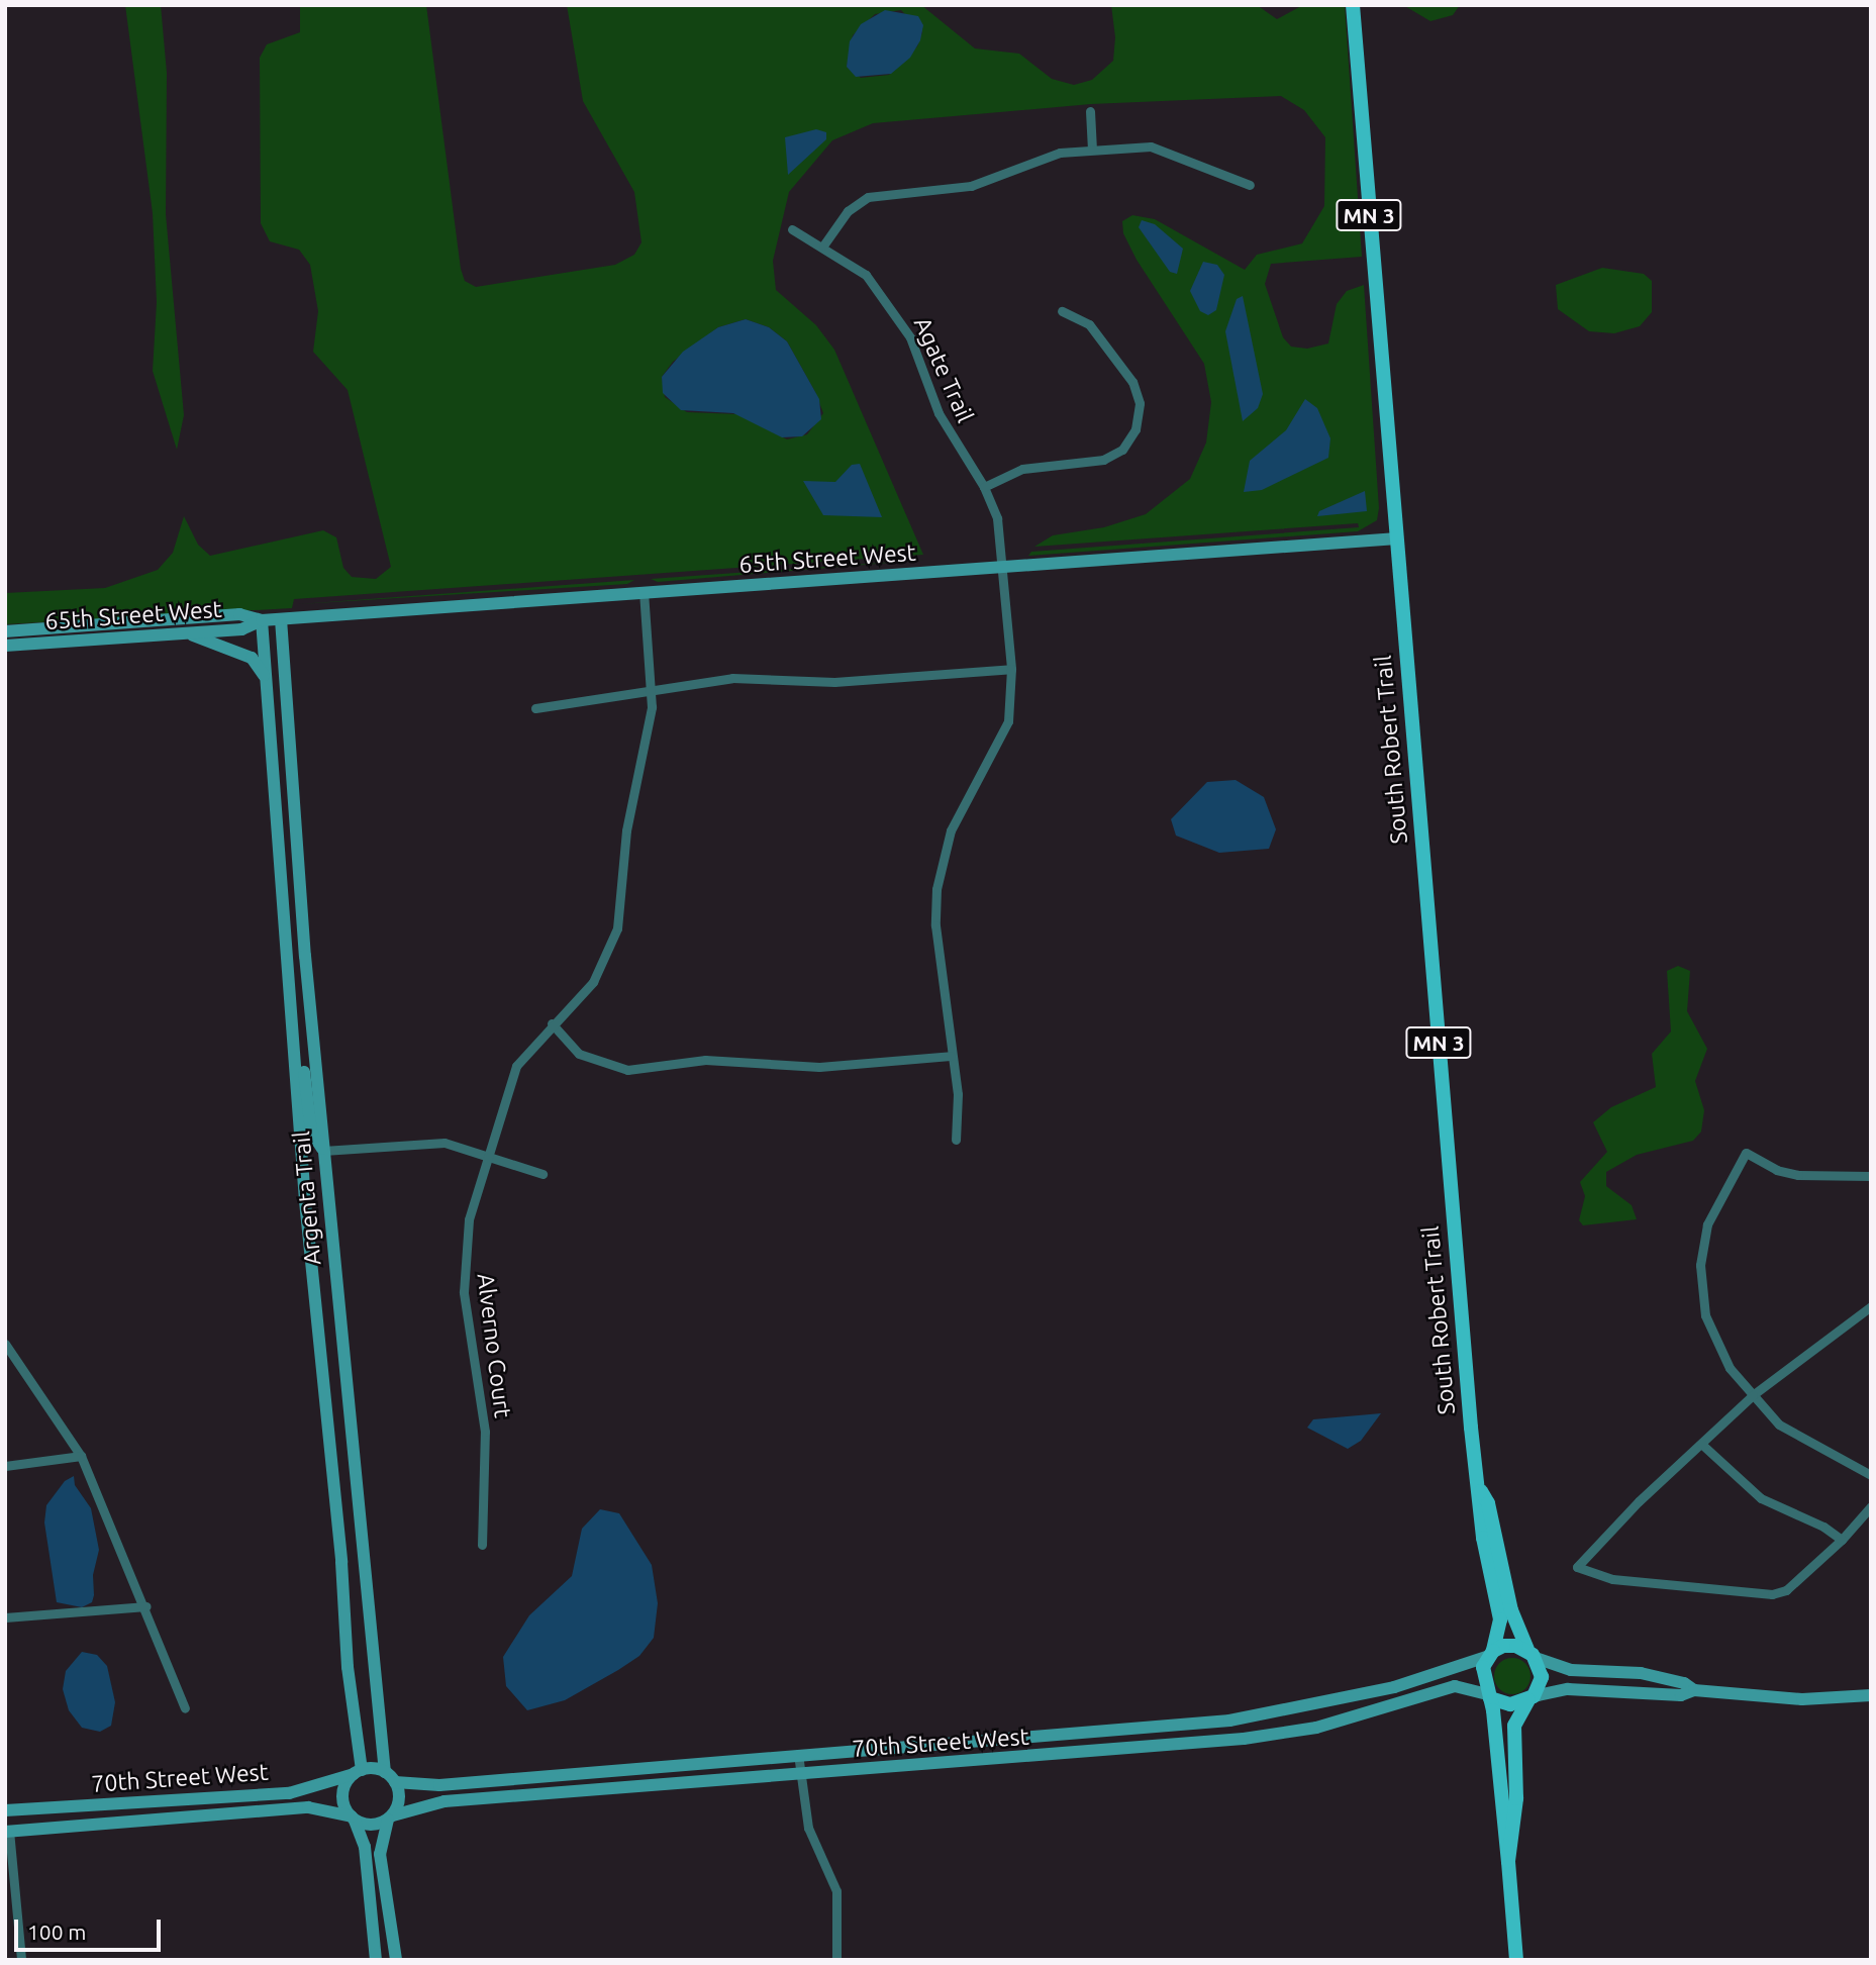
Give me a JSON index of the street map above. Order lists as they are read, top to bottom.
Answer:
{
  "streets": {
    "main road": ["MN 3", "South Robert Trail"],
    "street": [
      "Agate Trail",
      "65th Street West",
      "Argenta Trail",
      "Alverno Court",
      "70th Street West"
    ]
  },
  "crossings": [
    ["Agate Trail", "65th Street West"],
    ["65th Street West", "South Robert Trail"],
    ["65th Street West", "Argenta Trail"],
    ["65th Street West", "Alverno Court"],
    ["South Robert Trail", "70th Street West"],
    ["Argenta Trail", "70th Street West"]
  ],
  "scale_bar": "100 m"
}
